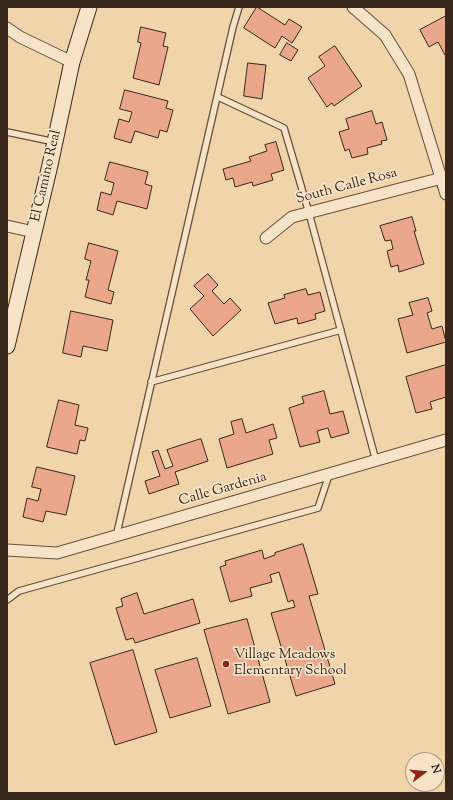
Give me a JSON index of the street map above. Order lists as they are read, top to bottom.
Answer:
{
  "streets": {
    "street": ["El Camino Real", "South Calle Rosa", "Calle Gardenia"]
  },
  "places": ["Village Meadows Elementary School"],
  "north": "right"
}
